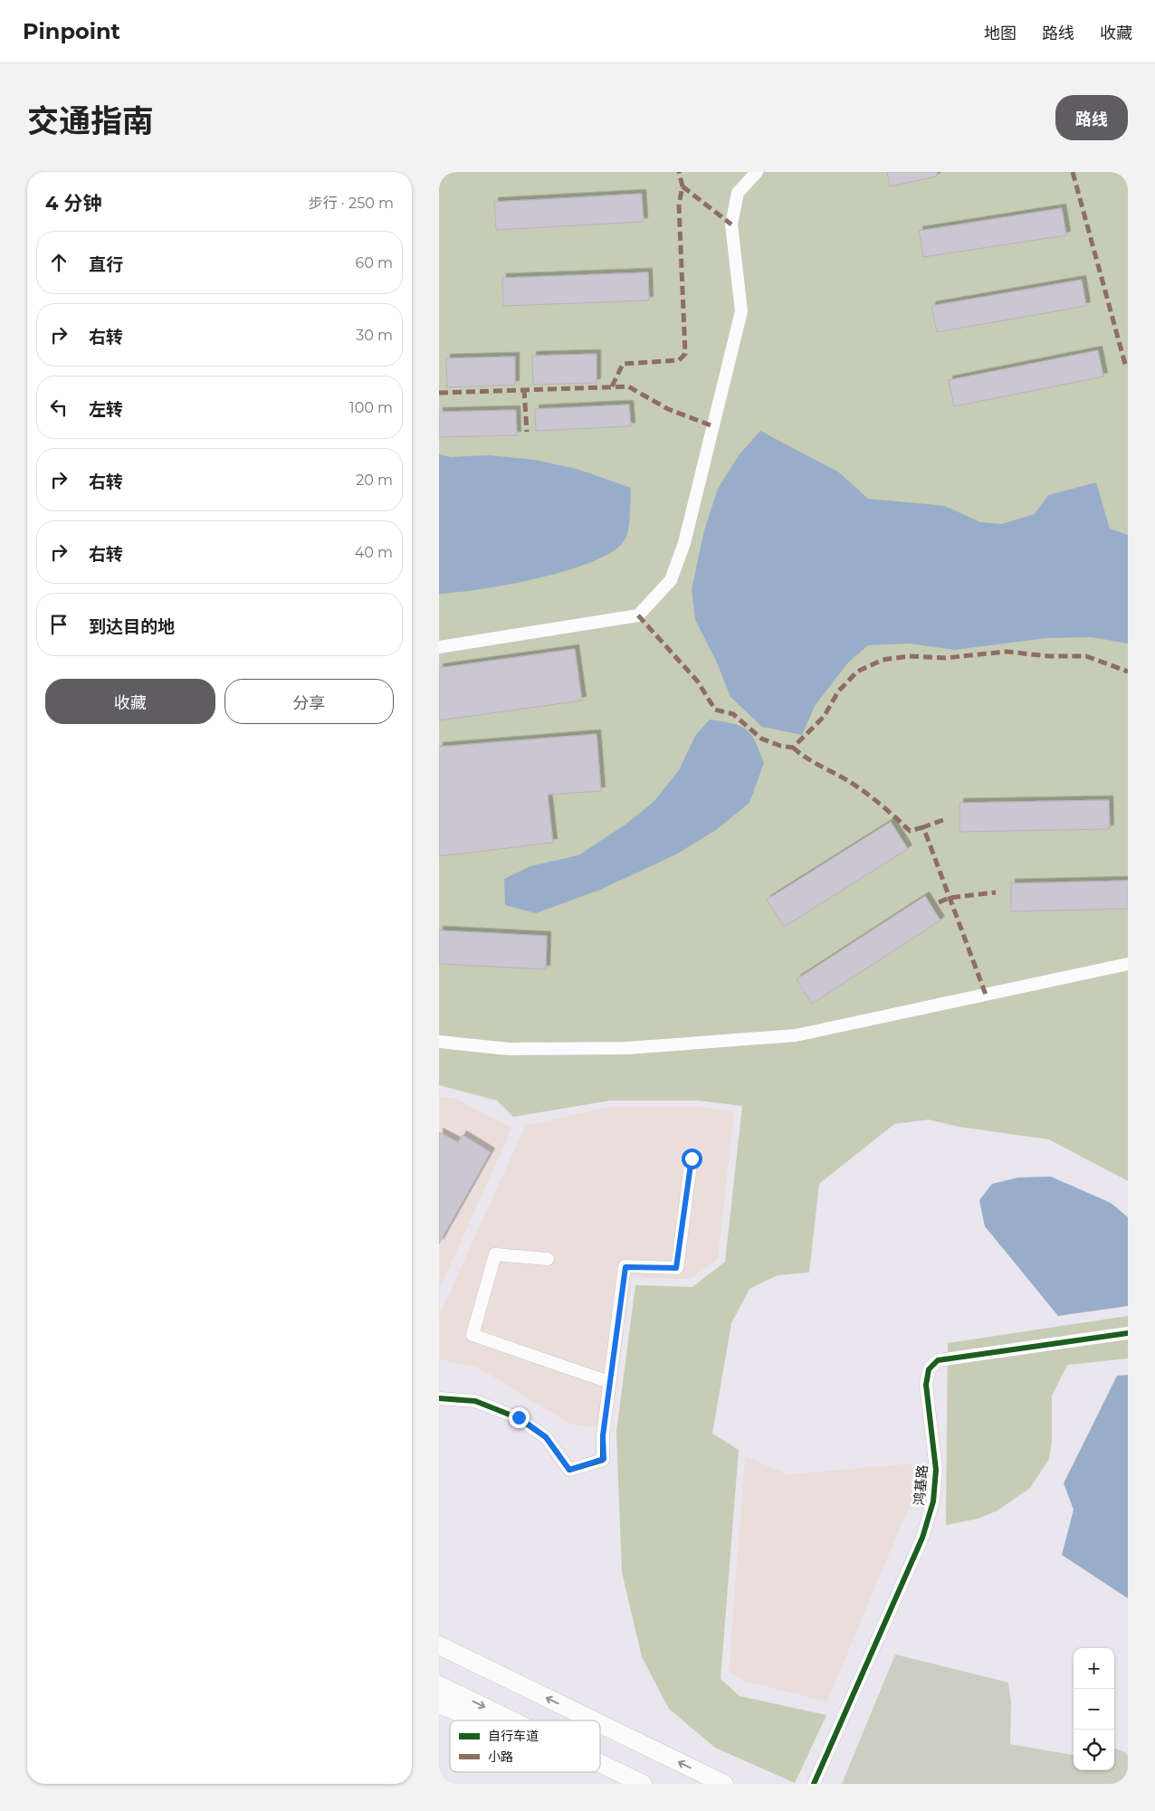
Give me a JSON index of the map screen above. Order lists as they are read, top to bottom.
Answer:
{
  "streets": {
    "street": ["鸿基路"]
  },
  "legend": ["自行车道", "小路"],
  "page": {
    "header": "Pinpoint",
    "nav": ["地图", "路线", "收藏"],
    "title": "交通指南",
    "buttons": [
      "路线",
      ["收藏", "分享"]
    ],
    "heading": ["4 分钟", "步行 · 250 m"],
    "list": [
      ["直行", "60 m"],
      ["右转", "30 m"],
      ["左转", "100 m"],
      ["右转", "20 m"],
      ["右转", "40 m"],
      "到达目的地"
    ],
    "map_buttons": ["+", "−"]
  }
}
